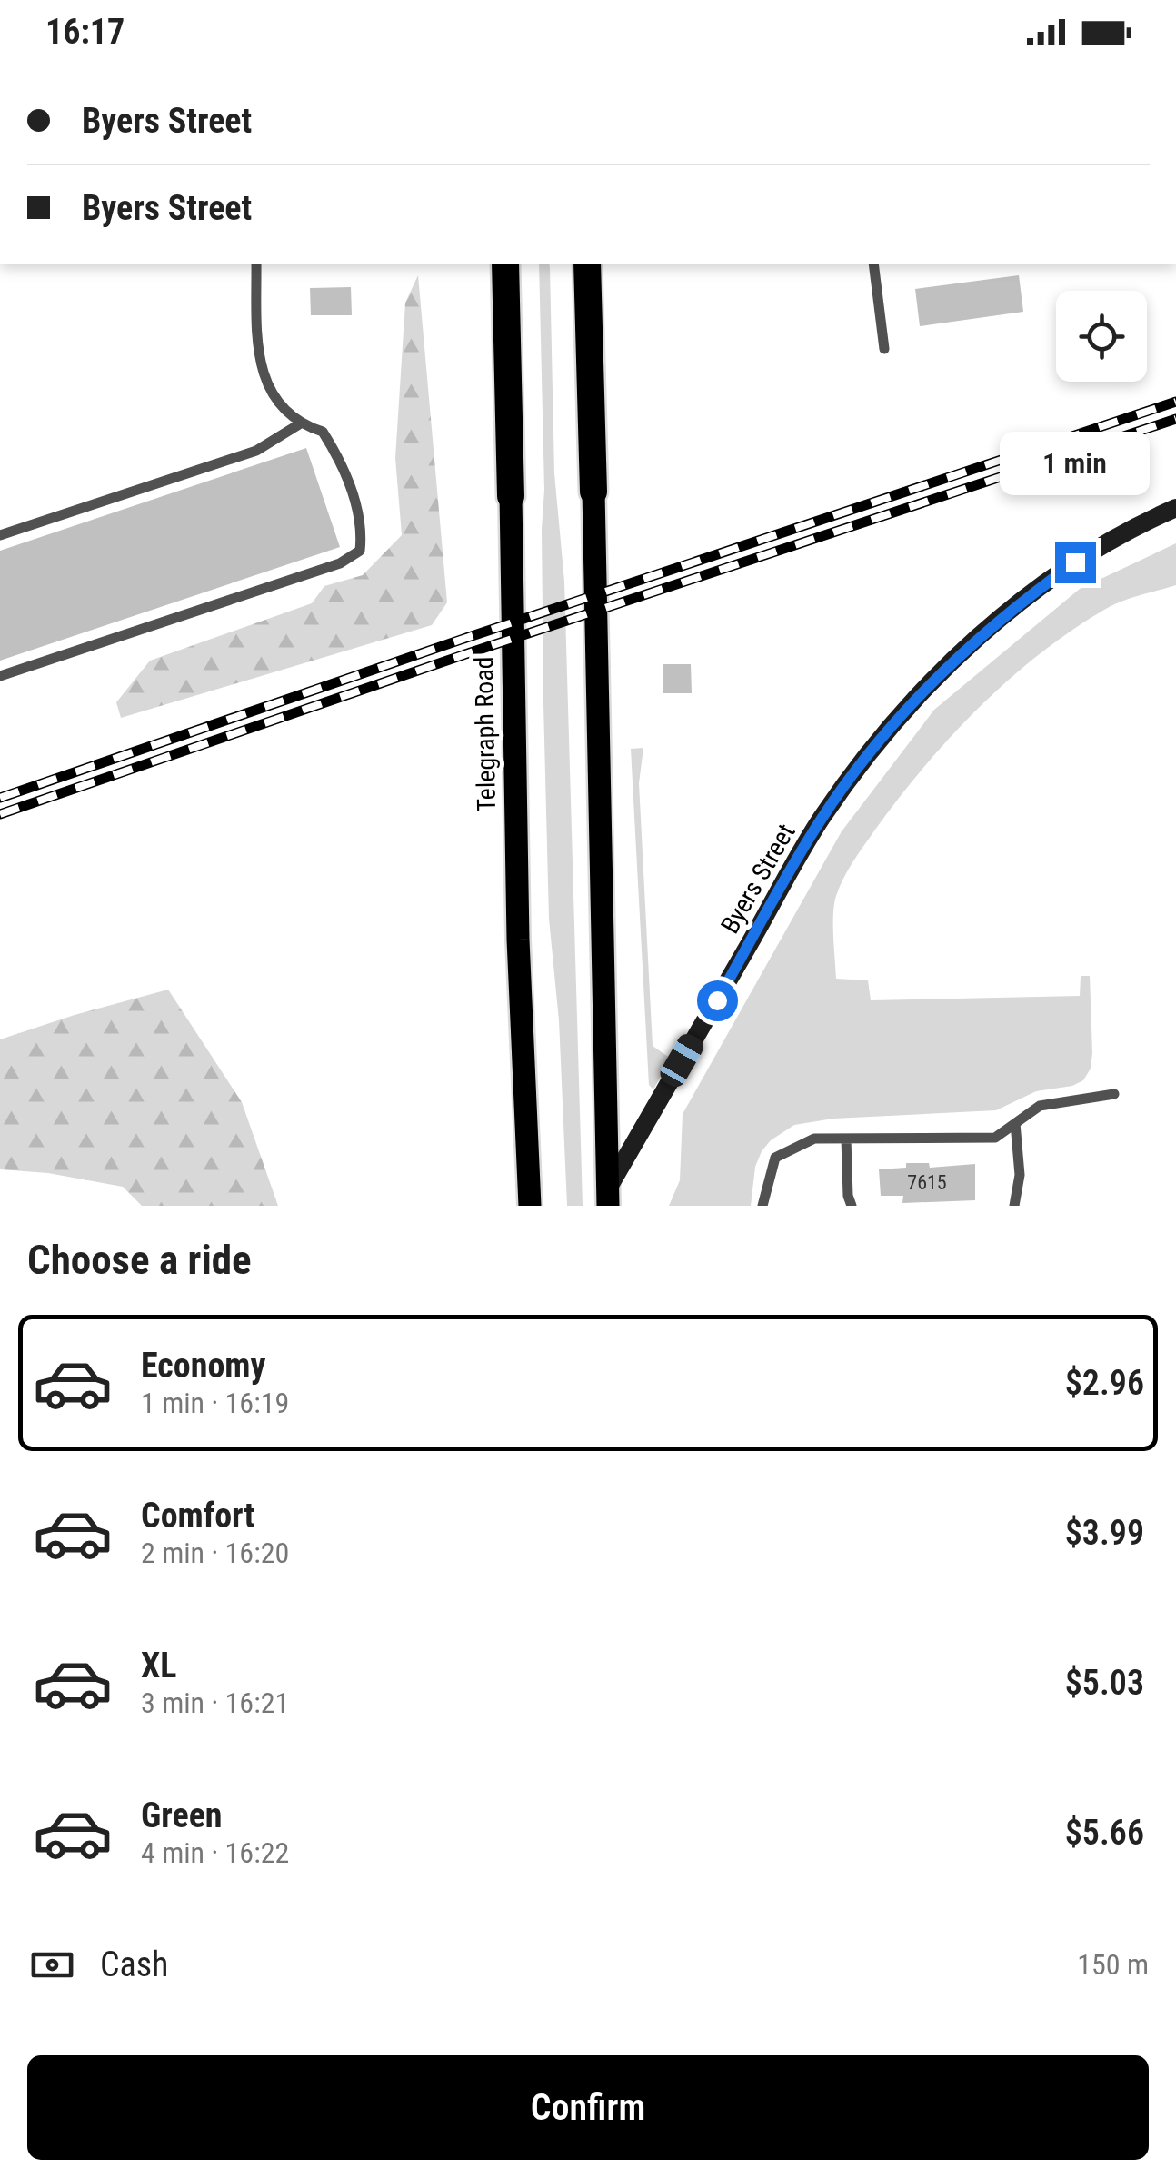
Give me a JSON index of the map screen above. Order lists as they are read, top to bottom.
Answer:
{
  "streets": {
    "highway": ["Telegraph Road"],
    "street": ["Byers Street"]
  },
  "house_numbers": ["7615"],
  "page": {
    "status": "16:17",
    "banner": ["Byers Street", "Byers Street"],
    "bubble": "1 min",
    "heading": "Choose a ride",
    "list": [
      {
        "name": "Economy",
        "note": "1 min · 16:19",
        "value": "$2.96"
      },
      {
        "name": "Comfort",
        "note": "2 min · 16:20",
        "value": "$3.99"
      },
      {
        "name": "XL",
        "note": "3 min · 16:21",
        "value": "$5.03"
      },
      {
        "name": "Green",
        "note": "4 min · 16:22",
        "value": "$5.66"
      }
    ],
    "pay": ["Cash", "150 m"],
    "buttons": "Confirm"
  }
}
